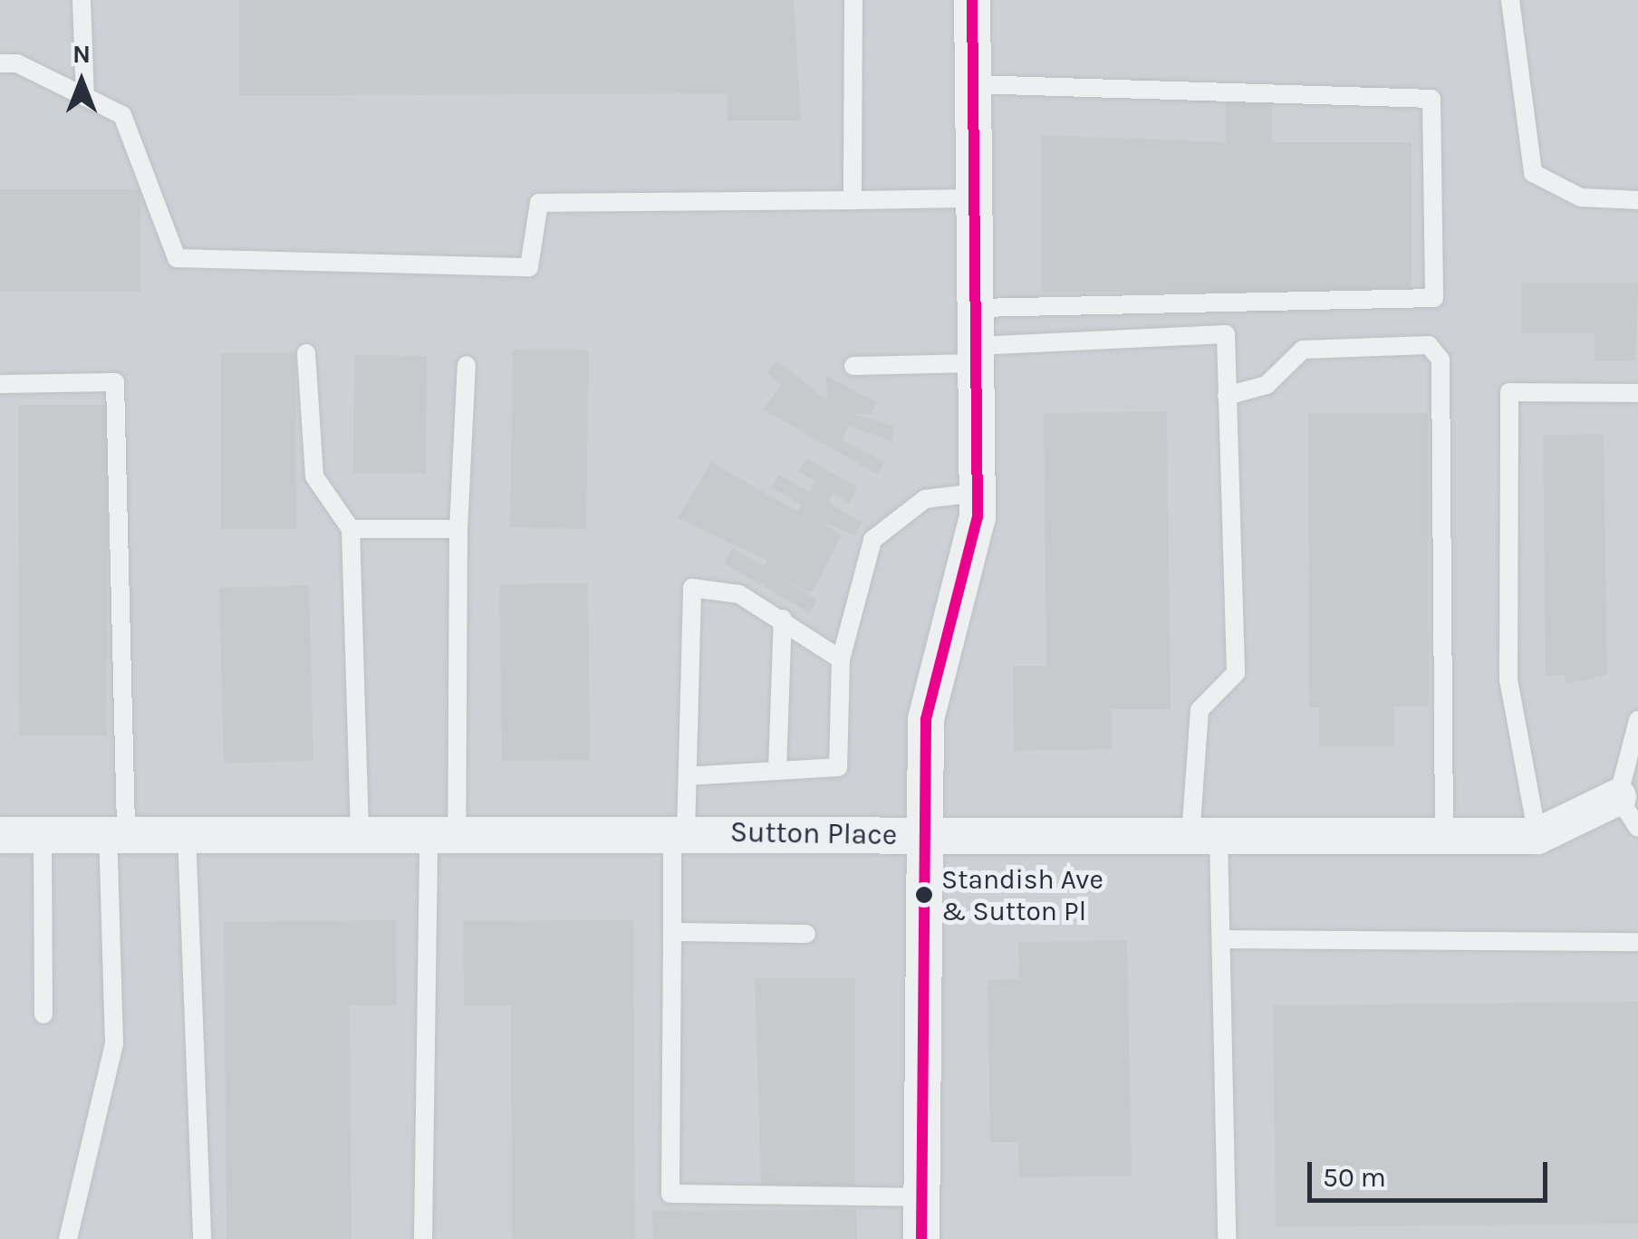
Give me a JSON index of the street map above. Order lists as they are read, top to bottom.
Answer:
{
  "streets": {
    "street": ["Sutton Place"]
  },
  "places": ["Standish Ave & Sutton Pl"],
  "scale_bar": "50 m",
  "north": "top"
}
